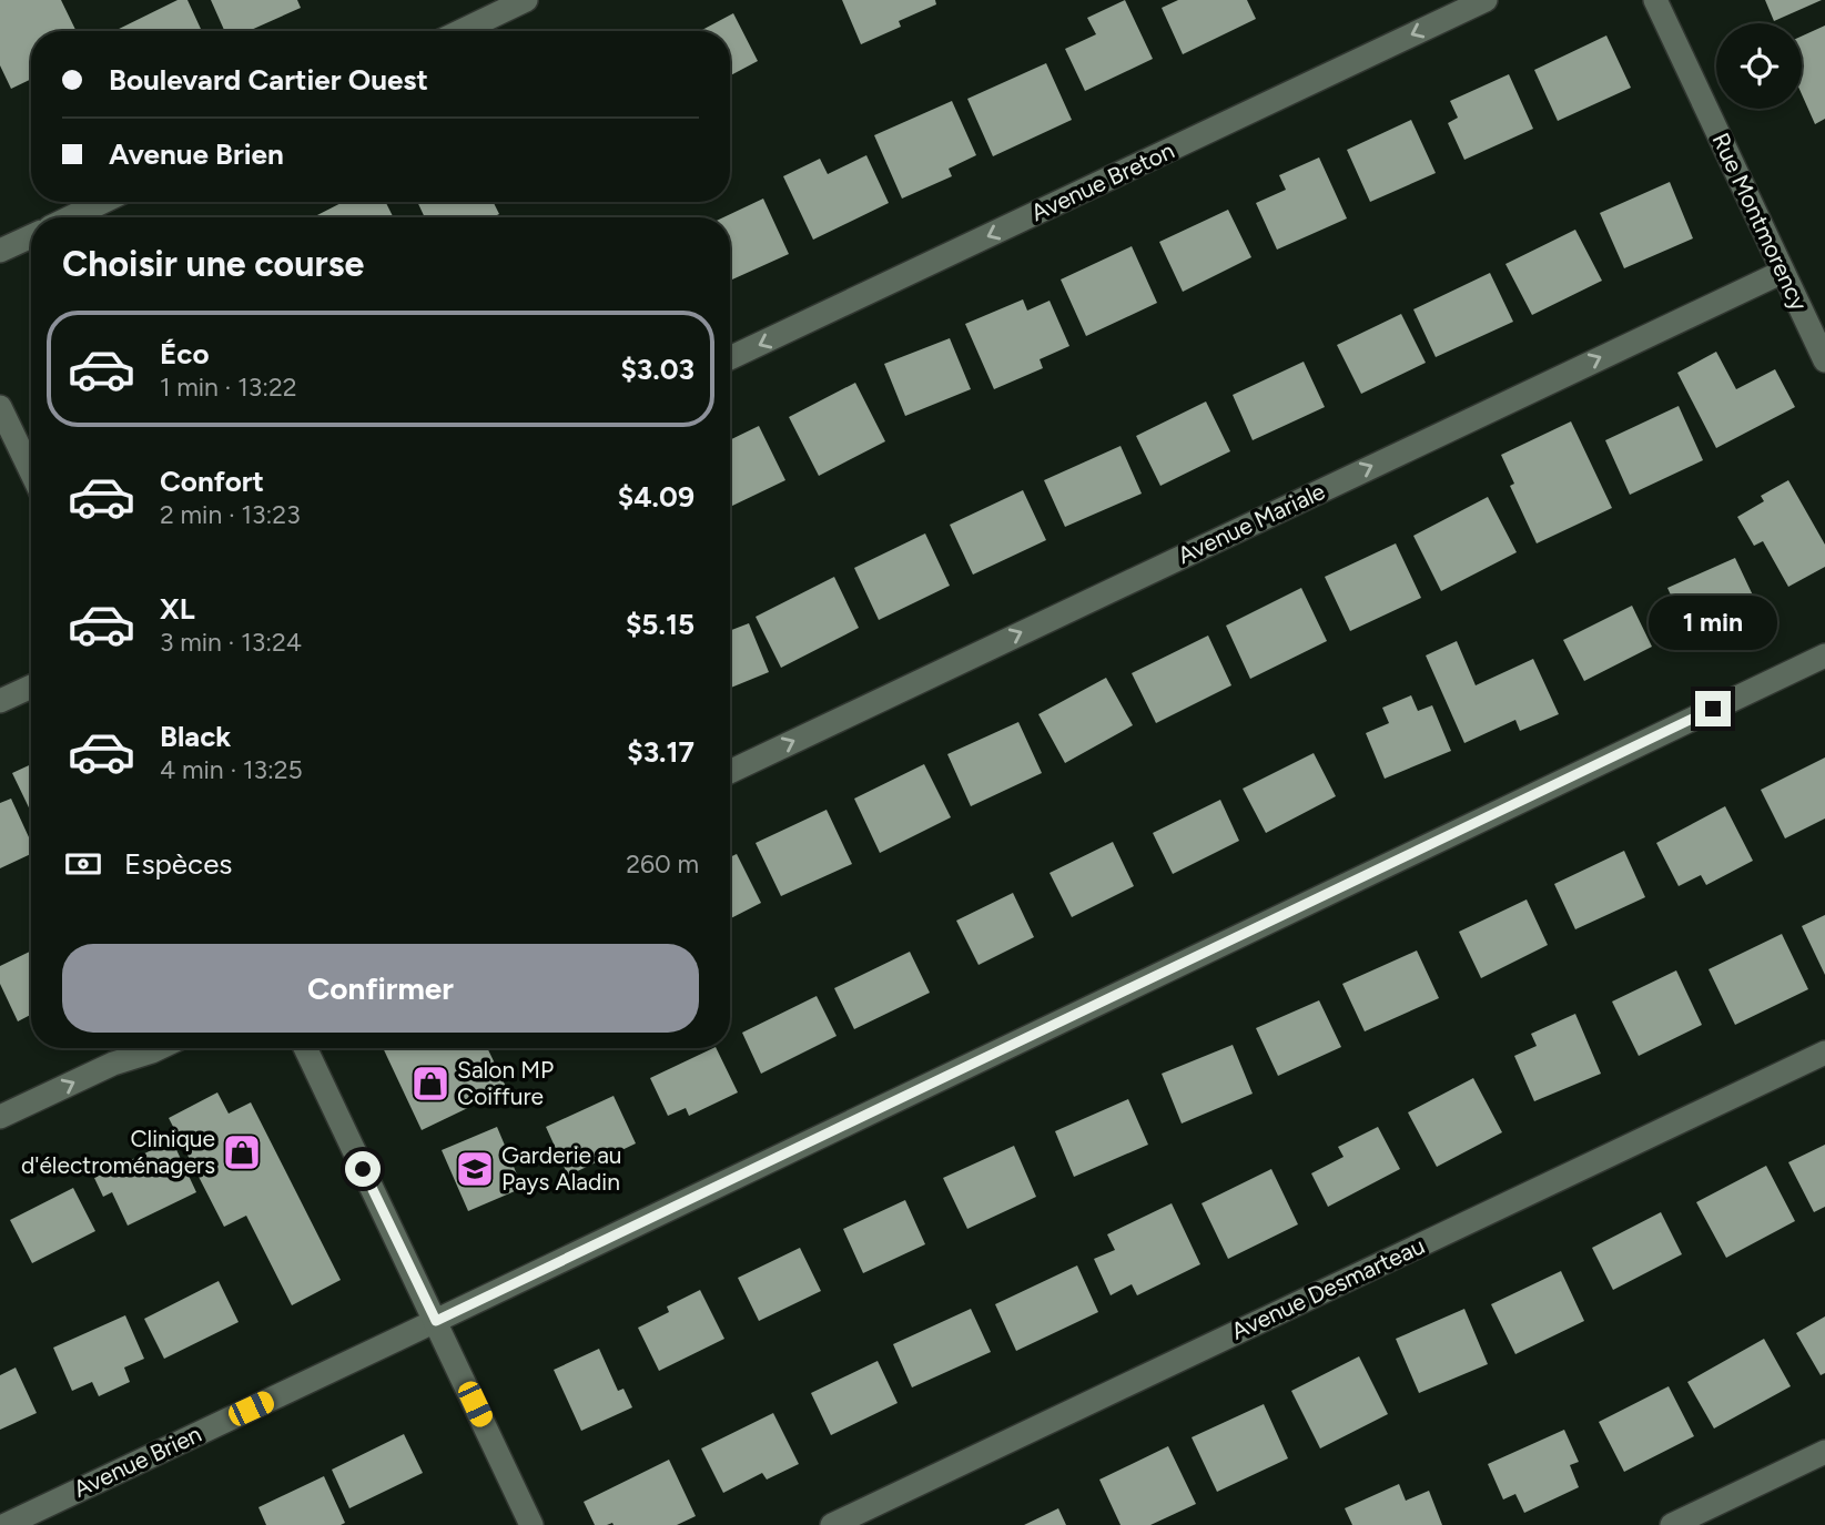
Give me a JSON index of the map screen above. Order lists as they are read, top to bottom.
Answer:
{
  "streets": {
    "street": [
      "Avenue Breton",
      "Rue Montmorency",
      "Avenue Mariale",
      "Avenue Desmarteau",
      "Avenue Brien"
    ]
  },
  "crossings": [
    ["Rue Montmorency", "Avenue Mariale"]
  ],
  "one_way": ["Avenue Breton", "Avenue Mariale"],
  "places": {
    "shop": ["Salon MP Coiffure", "Clinique d'électroménagers"],
    "school or university": ["Garderie au Pays Aladin"]
  },
  "page": {
    "banner": ["Boulevard Cartier Ouest", "Avenue Brien"],
    "heading": "Choisir une course",
    "list": [
      {
        "name": "Éco",
        "note": "1 min · 13:22",
        "value": "$3.03"
      },
      {
        "name": "Confort",
        "note": "2 min · 13:23",
        "value": "$4.09"
      },
      {
        "name": "XL",
        "note": "3 min · 13:24",
        "value": "$5.15"
      },
      {
        "name": "Black",
        "note": "4 min · 13:25",
        "value": "$3.17"
      }
    ],
    "bubble": "1 min",
    "pay": ["Espèces", "260 m"],
    "buttons": "Confirmer"
  }
}
